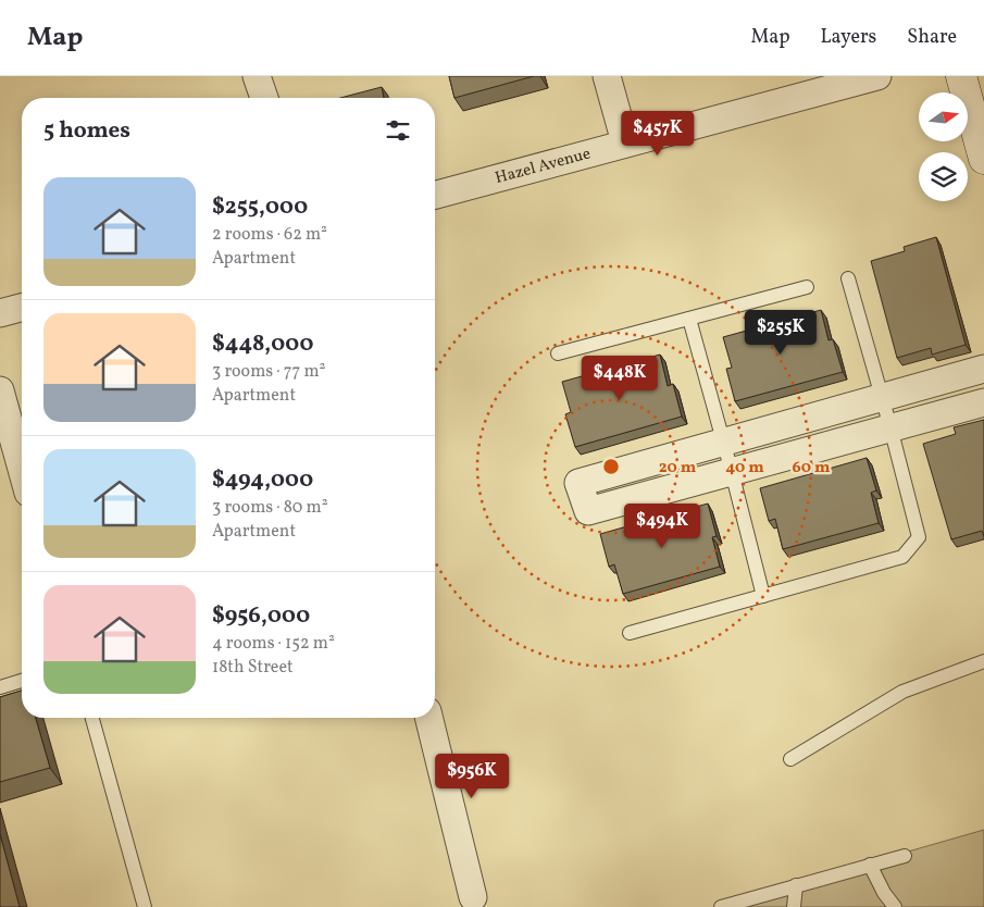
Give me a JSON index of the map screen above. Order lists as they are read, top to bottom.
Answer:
{
  "streets": {
    "street": ["Hazel Avenue"]
  },
  "north": "right",
  "page": {
    "header": "Map",
    "nav": ["Map", "Layers", "Share"],
    "heading": "5 homes",
    "price": [
      "$457K",
      "$255K",
      "$448K",
      "$494K",
      "$956K"
    ],
    "list": [
      {
        "name": "$255,000",
        "note": "2 rooms · 62 m² · Apartment"
      },
      {
        "name": "$448,000",
        "note": "3 rooms · 77 m² · Apartment"
      },
      {
        "name": "$494,000",
        "note": "3 rooms · 80 m² · Apartment"
      },
      {
        "name": "$956,000",
        "note": "4 rooms · 152 m² · 18th Street"
      }
    ]
  },
  "rings": ["20 m", "40 m", "60 m"]
}
